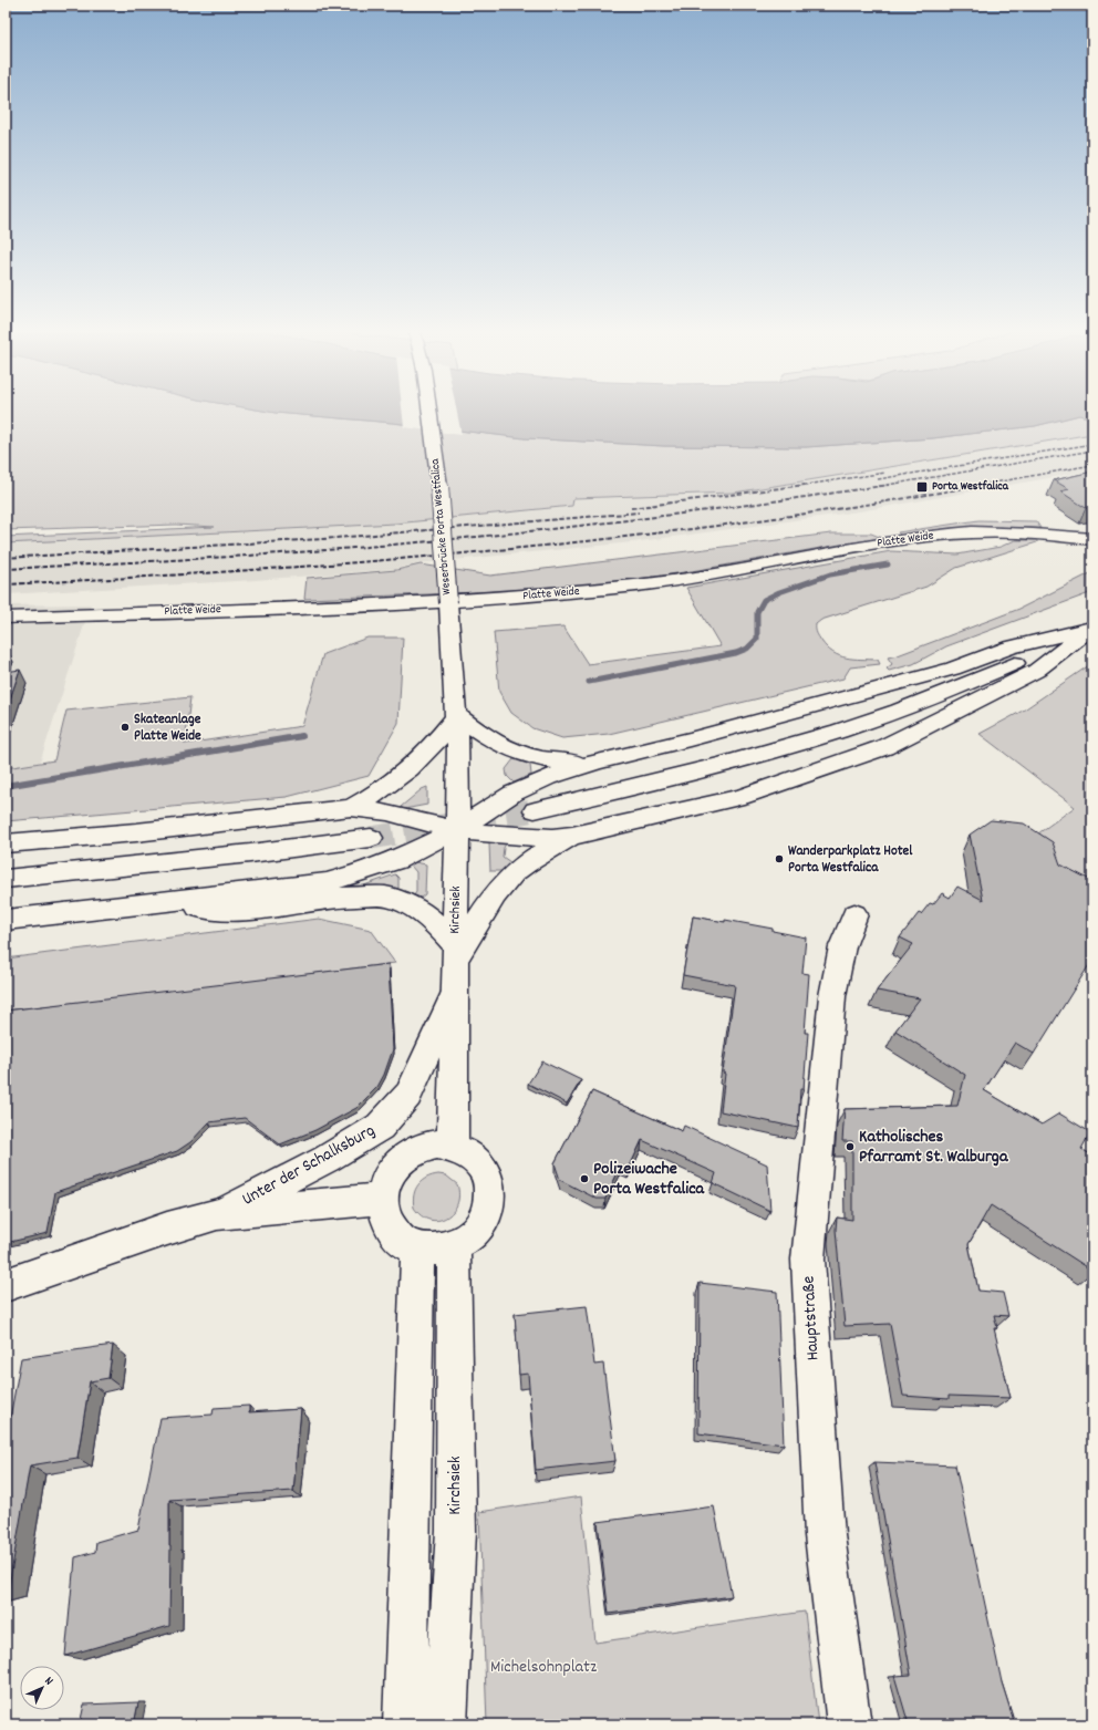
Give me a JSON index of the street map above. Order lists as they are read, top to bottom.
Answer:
{
  "streets": {
    "main road": [
      "Weserbrücke Porta Westfalica",
      "Platte Weide",
      "Kirchsiek",
      "Unter der Schalksburg",
      "Hauptstraße"
    ]
  },
  "crossings": [
    ["Weserbrücke Porta Westfalica", "Kirchsiek"],
    ["Kirchsiek", "Unter der Schalksburg"]
  ],
  "parks": ["Michelsohnplatz"],
  "places": {
    "transit": ["Porta Westfalica"],
    "other": [
      "Skateanlage Platte Weide",
      "Wanderparkplatz Hotel Porta Westfalica",
      "Katholisches Pfarramt St. Walburga",
      "Polizeiwache Porta Westfalica"
    ]
  },
  "north": "top right"
}
